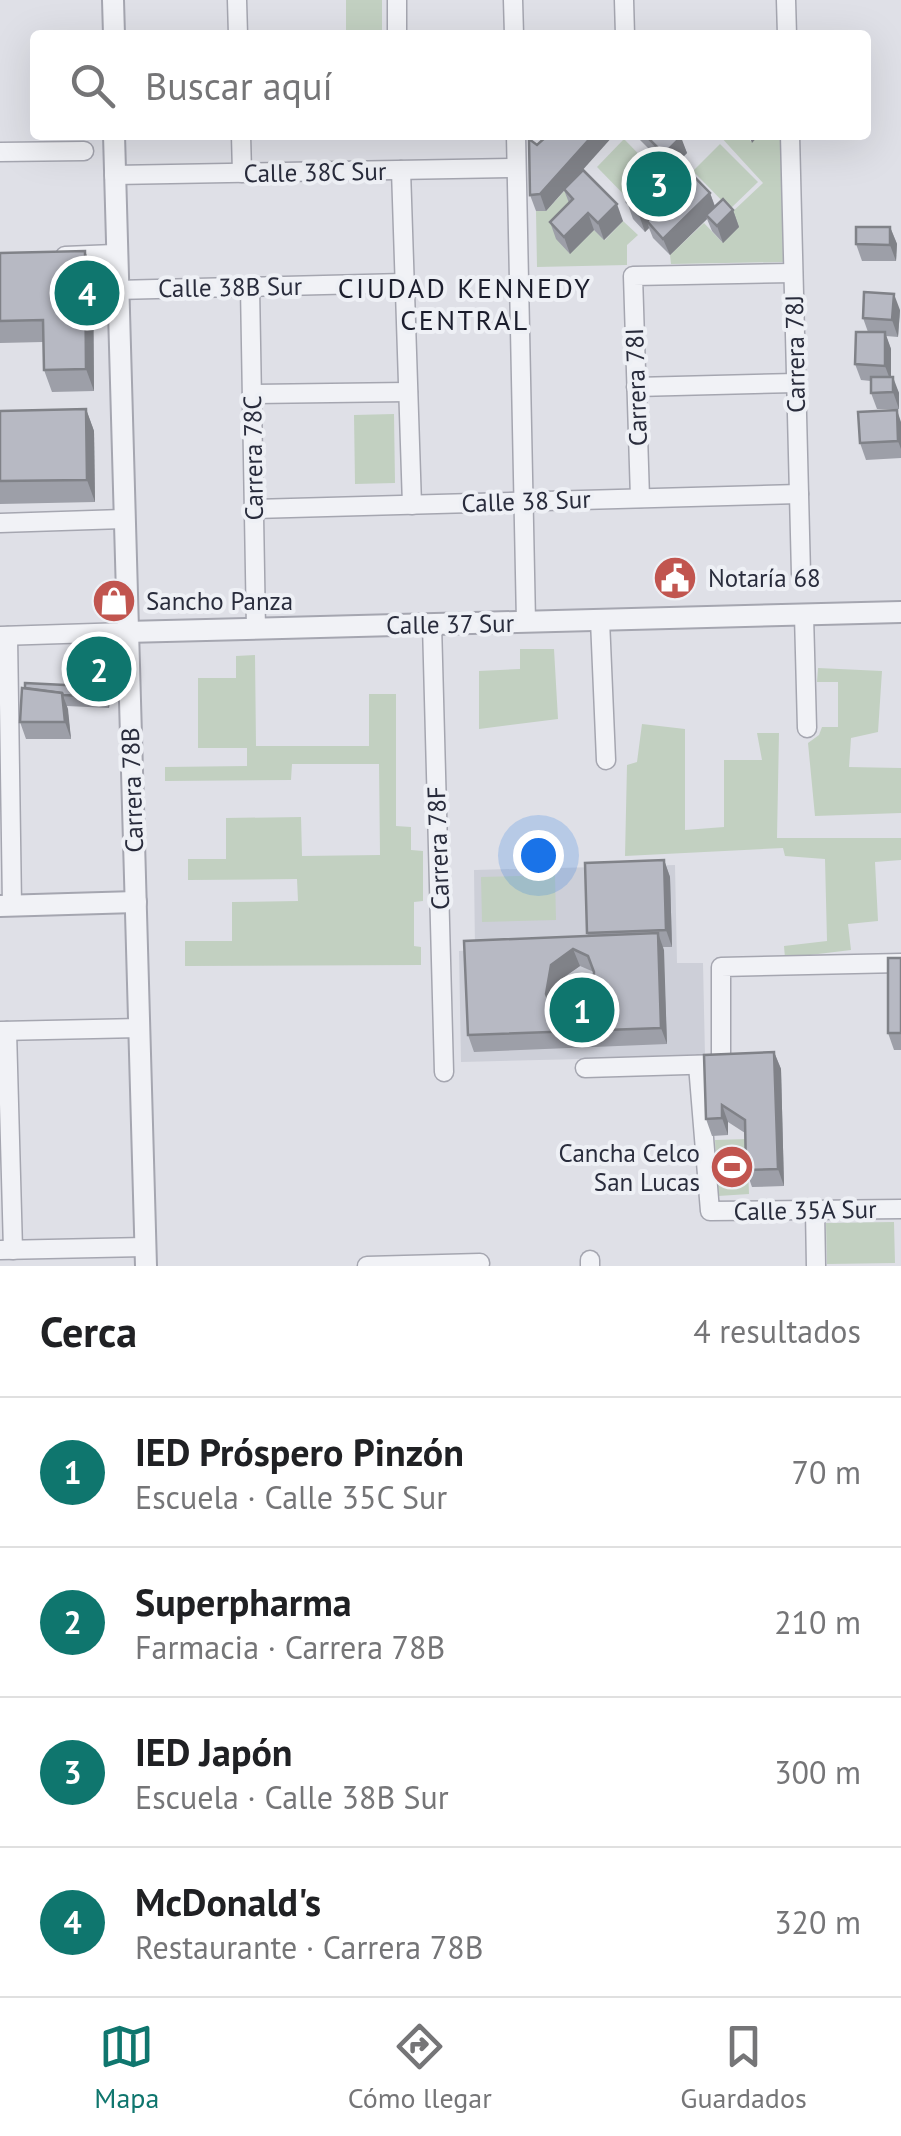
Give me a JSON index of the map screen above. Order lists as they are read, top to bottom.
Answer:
{
  "streets": {
    "street": [
      "Calle 38C Sur",
      "Calle 38B Sur",
      "Carrera 78J",
      "Carrera 78I",
      "Carrera 78C",
      "Calle 38 Sur",
      "Calle 37 Sur",
      "Carrera 78B",
      "Carrera 78F",
      "Calle 35A Sur"
    ]
  },
  "crossings": [
    ["Calle 38C Sur", "Carrera 78B"],
    ["Calle 38B Sur", "Carrera 78C"],
    ["Calle 38B Sur", "Carrera 78B"],
    ["Carrera 78J", "Carrera 78I"],
    ["Carrera 78J", "Calle 38 Sur"],
    ["Carrera 78I", "Calle 38 Sur"],
    ["Carrera 78C", "Calle 38 Sur"],
    ["Carrera 78C", "Calle 37 Sur"],
    ["Calle 37 Sur", "Carrera 78B"],
    ["Calle 37 Sur", "Carrera 78F"]
  ],
  "districts": ["CIUDAD KENNEDY CENTRAL"],
  "places": {
    "public building": ["Notaría 68"],
    "shop": ["Sancho Panza"],
    "sports": ["Cancha Celco San Lucas"]
  },
  "page": {
    "search": "Buscar aquí",
    "pins": [
      "3",
      "4",
      "2",
      "1"
    ],
    "heading": ["Cerca", "4 resultados"],
    "list": [
      {
        "mark": "1",
        "name": "IED Próspero Pinzón",
        "note": "Escuela · Calle 35C Sur",
        "value": "70 m"
      },
      {
        "mark": "2",
        "name": "Superpharma",
        "note": "Farmacia · Carrera 78B",
        "value": "210 m"
      },
      {
        "mark": "3",
        "name": "IED Japón",
        "note": "Escuela · Calle 38B Sur",
        "value": "300 m"
      },
      {
        "mark": "4",
        "name": "McDonald's",
        "note": "Restaurante · Carrera 78B",
        "value": "320 m"
      }
    ],
    "nav": ["Mapa", "Cómo llegar", "Guardados"]
  }
}
